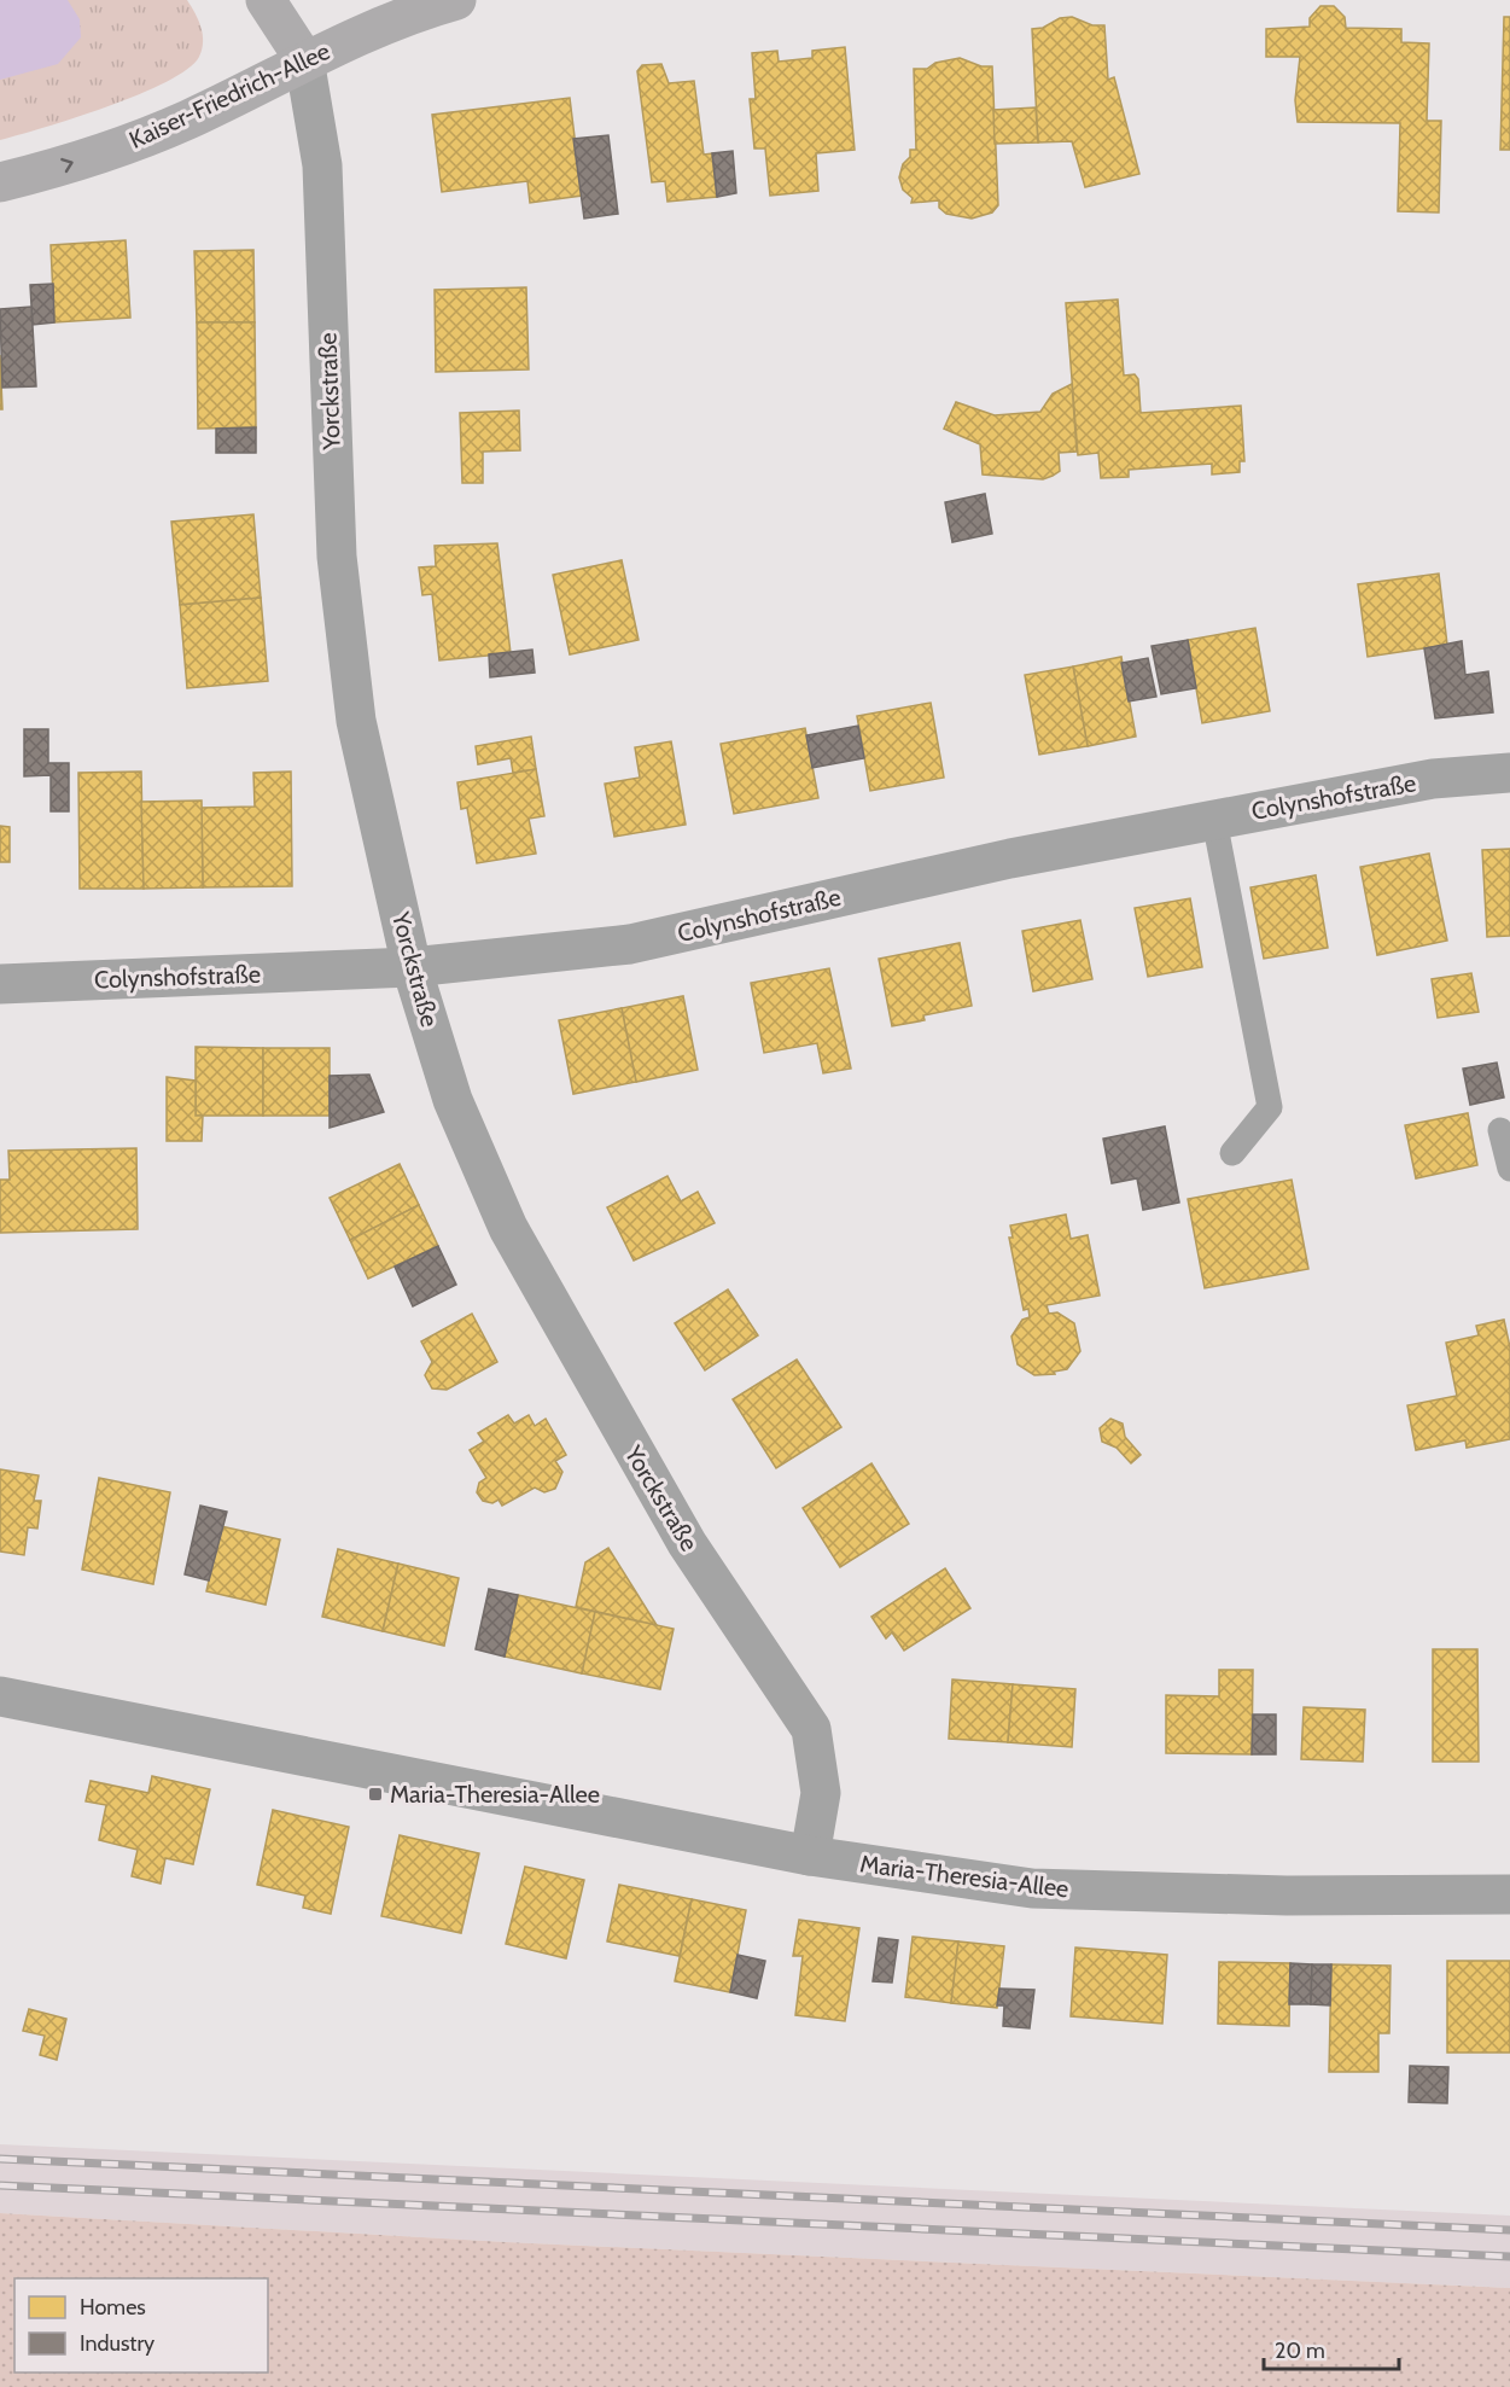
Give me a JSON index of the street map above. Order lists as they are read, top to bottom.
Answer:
{
  "streets": {
    "street": [
      "Kaiser-Friedrich-Allee",
      "Yorckstraße",
      "Colynshofstraße",
      "Maria-Theresia-Allee"
    ]
  },
  "crossings": [
    ["Kaiser-Friedrich-Allee", "Yorckstraße"],
    ["Yorckstraße", "Colynshofstraße"],
    ["Yorckstraße", "Maria-Theresia-Allee"]
  ],
  "one_way": ["Kaiser-Friedrich-Allee"],
  "places": {
    "transit": ["Maria-Theresia-Allee"]
  },
  "legend": ["Homes", "Industry"],
  "scale_bar": "20 m"
}
